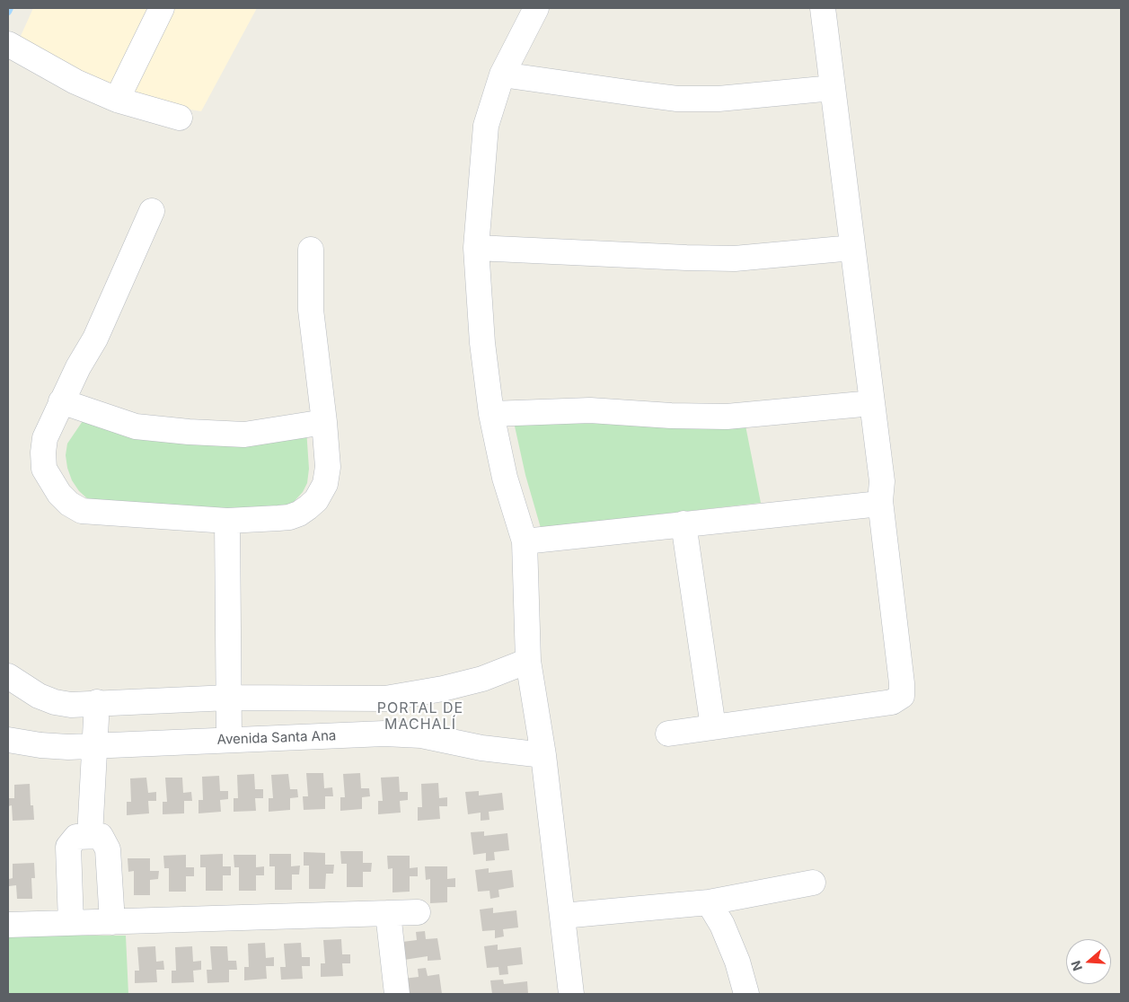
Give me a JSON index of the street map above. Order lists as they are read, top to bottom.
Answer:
{
  "streets": {
    "street": ["Avenida Santa Ana"]
  },
  "districts": ["PORTAL DE MACHALÍ"],
  "north": "left"
}
